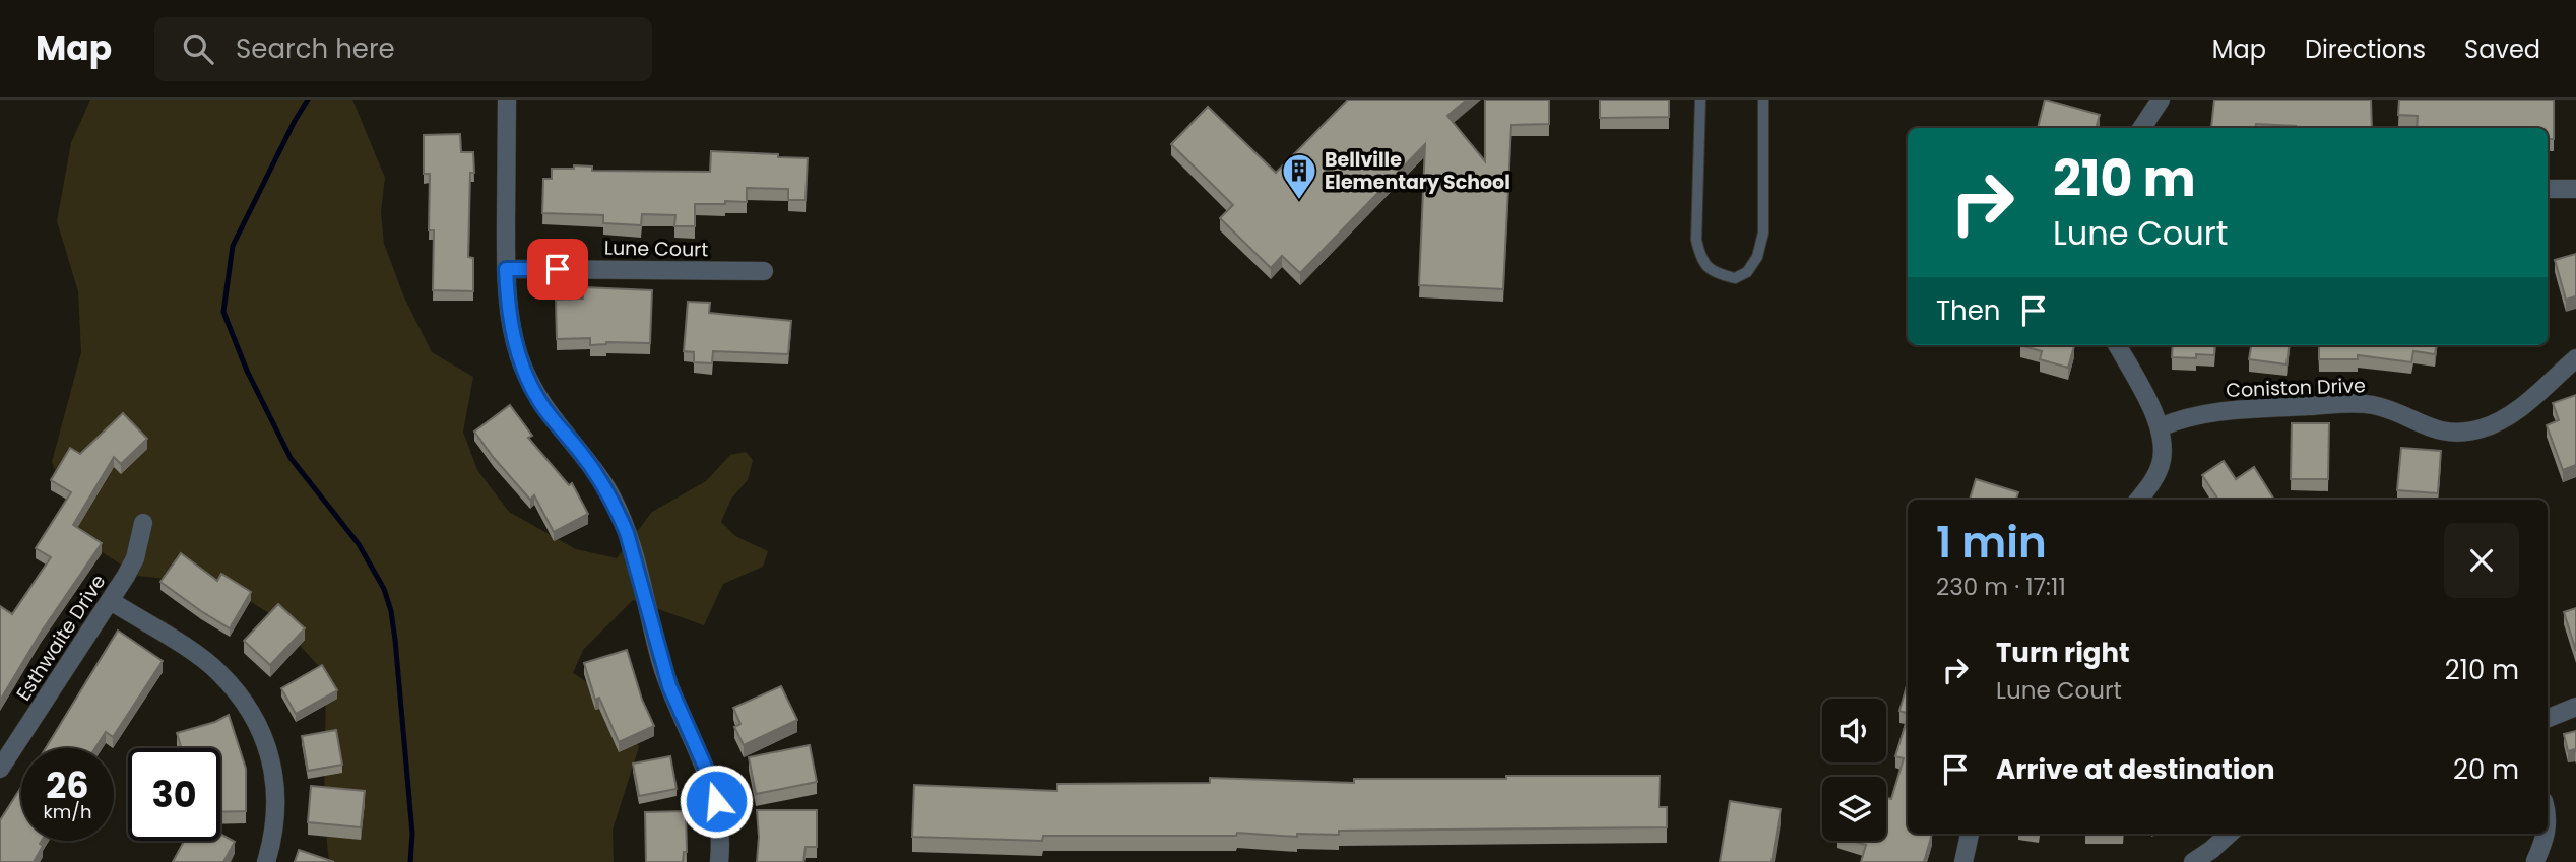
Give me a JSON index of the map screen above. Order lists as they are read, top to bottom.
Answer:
{
  "streets": {
    "street": ["Lune Court", "Coniston Drive", "Esthwaite Drive"]
  },
  "places": {
    "building": ["Bellville Elementary School"]
  },
  "page": {
    "header": "Map",
    "search": "Search here",
    "nav": ["Map", "Directions", "Saved"],
    "turn": ["210 m", "Lune Court"],
    "then": "Then",
    "heading": ["1 min", "230 m · 17:11"],
    "list": [
      {
        "name": "Turn right",
        "note": "Lune Court",
        "value": "210 m"
      },
      {
        "name": "Arrive at destination",
        "value": "20 m"
      }
    ],
    "speed": "26 km/h",
    "limit": "30"
  }
}
